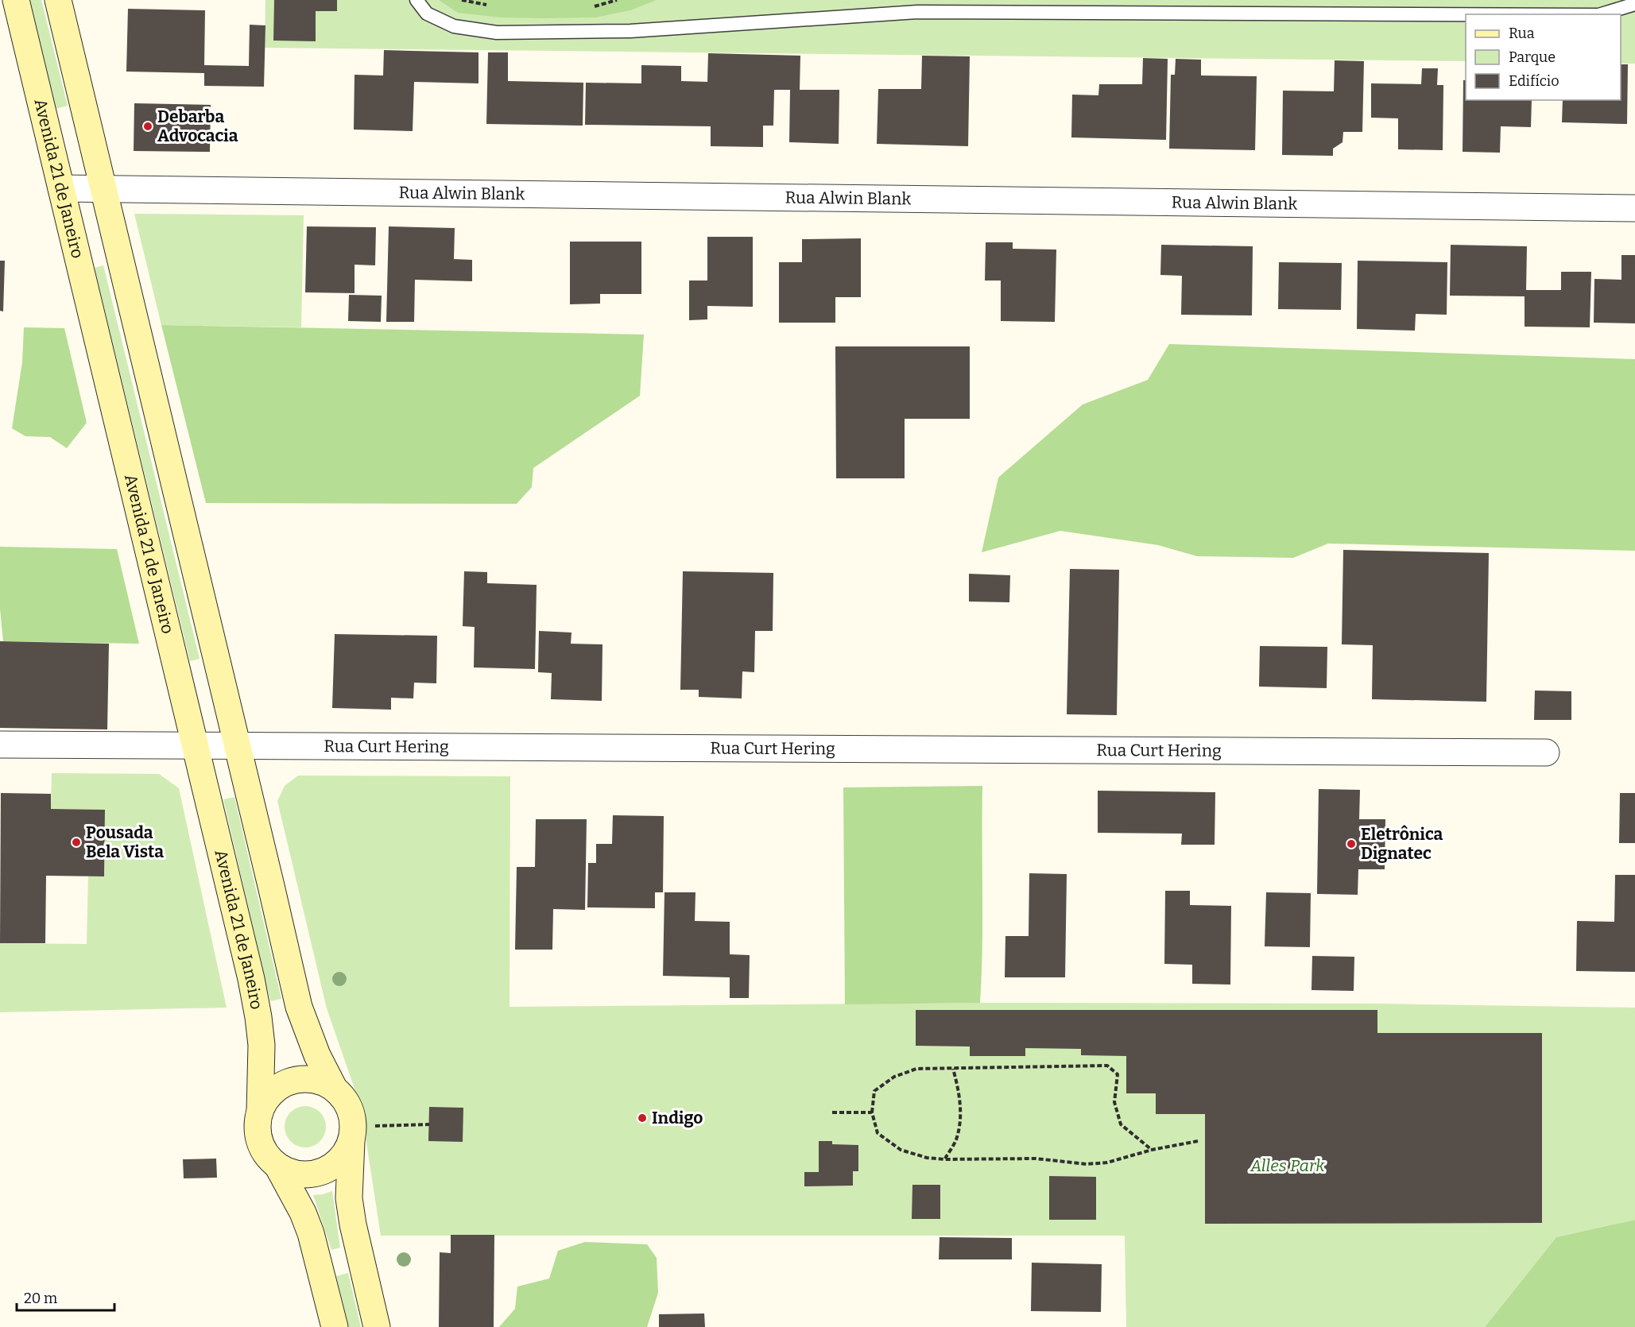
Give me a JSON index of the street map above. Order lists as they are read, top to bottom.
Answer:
{
  "streets": {
    "main road": ["Avenida 21 de Janeiro"],
    "street": ["Rua Alwin Blank", "Rua Curt Hering"]
  },
  "crossings": [
    ["Avenida 21 de Janeiro", "Rua Alwin Blank"],
    ["Avenida 21 de Janeiro", "Rua Curt Hering"]
  ],
  "parks": ["Alles Park"],
  "places": [
    "Debarba Advocacia",
    "Pousada Bela Vista",
    "Eletrônica Dignatec",
    "Indigo"
  ],
  "legend": ["Rua", "Parque", "Edifício"],
  "scale_bar": "20 m"
}
